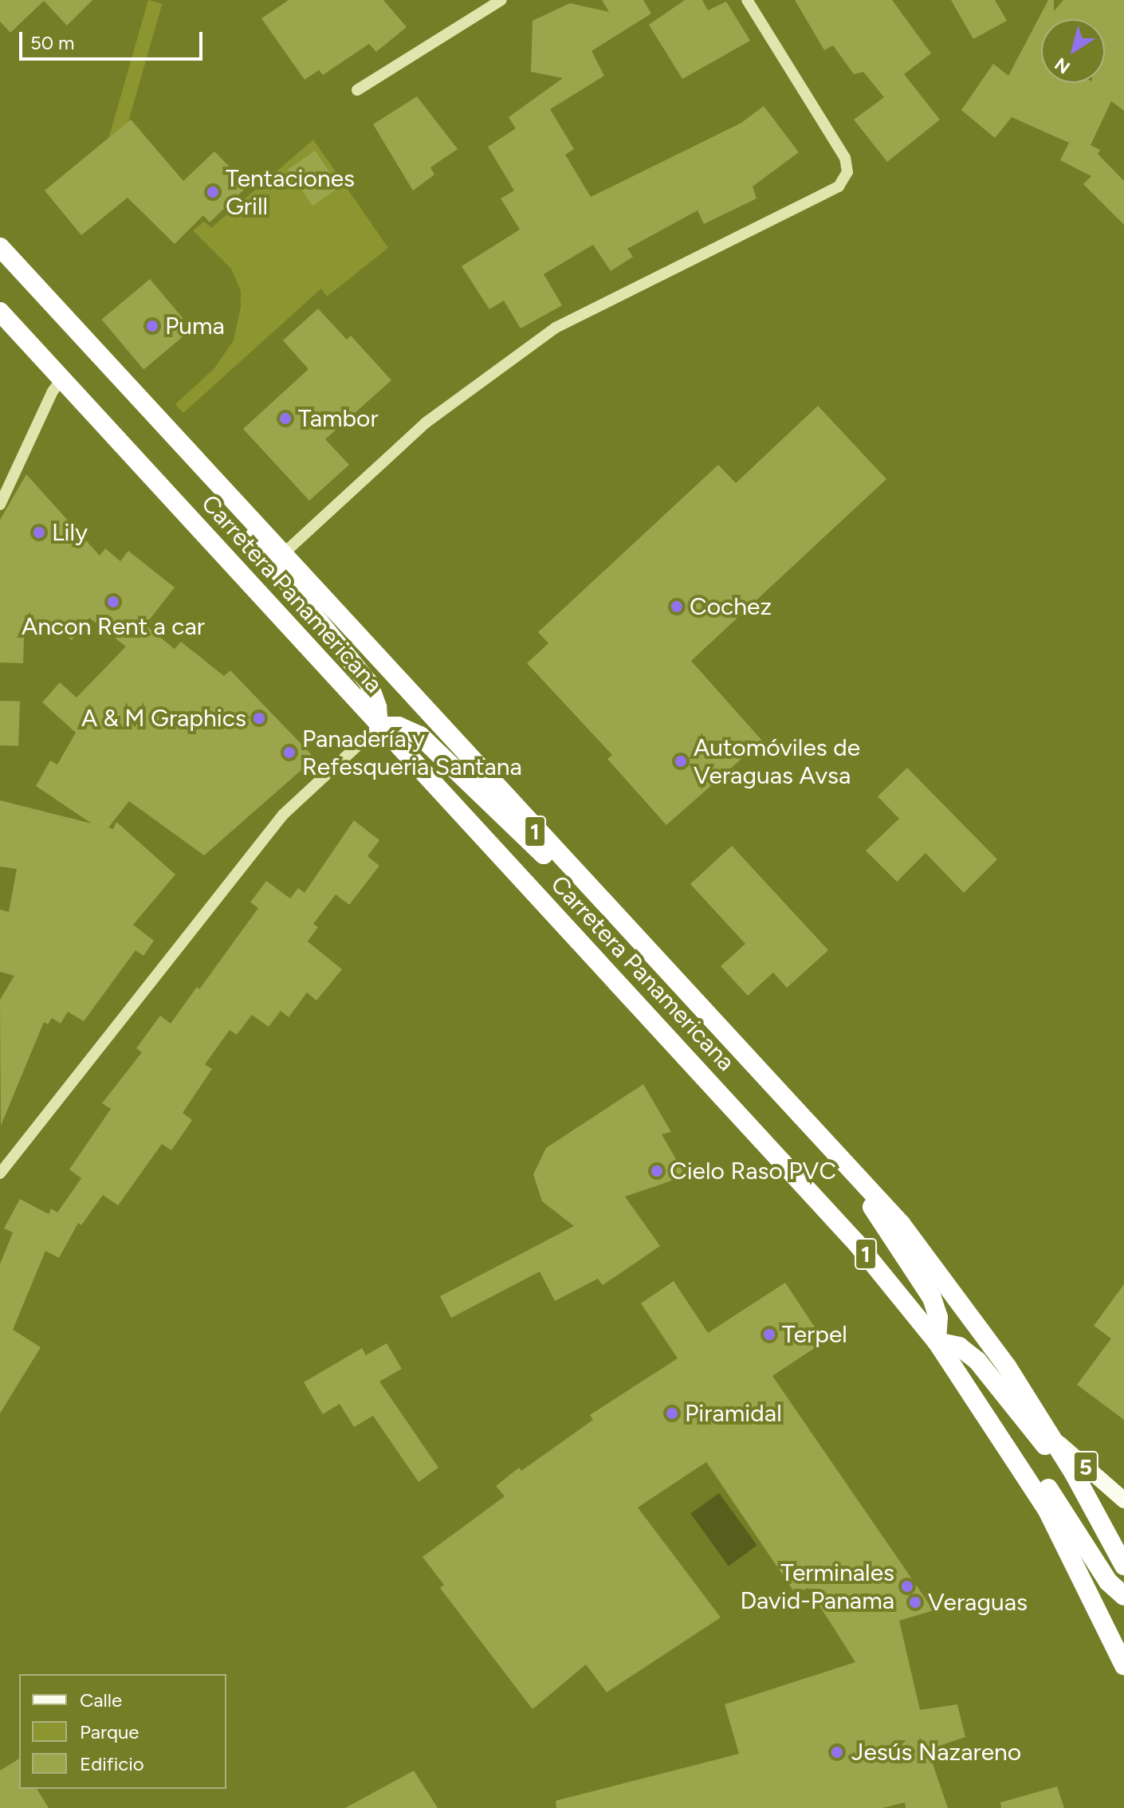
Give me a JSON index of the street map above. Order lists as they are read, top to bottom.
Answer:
{
  "streets": {
    "highway": ["Carretera Panamericana", "1"],
    "main road": ["5"]
  },
  "crossings": [
    ["Carretera Panamericana", "5"]
  ],
  "places": [
    "Tentaciones Grill",
    "Puma",
    "Tambor",
    "Lily",
    "Ancon Rent a car",
    "Cochez",
    "A & M Graphics",
    "Panadería y Refesqueria Santana",
    "Automóviles de Veraguas Avsa",
    "Cielo Raso PVC",
    "Terpel",
    "Piramidal",
    "Terminales David-Panama",
    "Veraguas",
    "Jesús Nazareno"
  ],
  "legend": ["Calle", "Parque", "Edificio"],
  "scale_bar": "50 m",
  "north": "bottom left"
}
